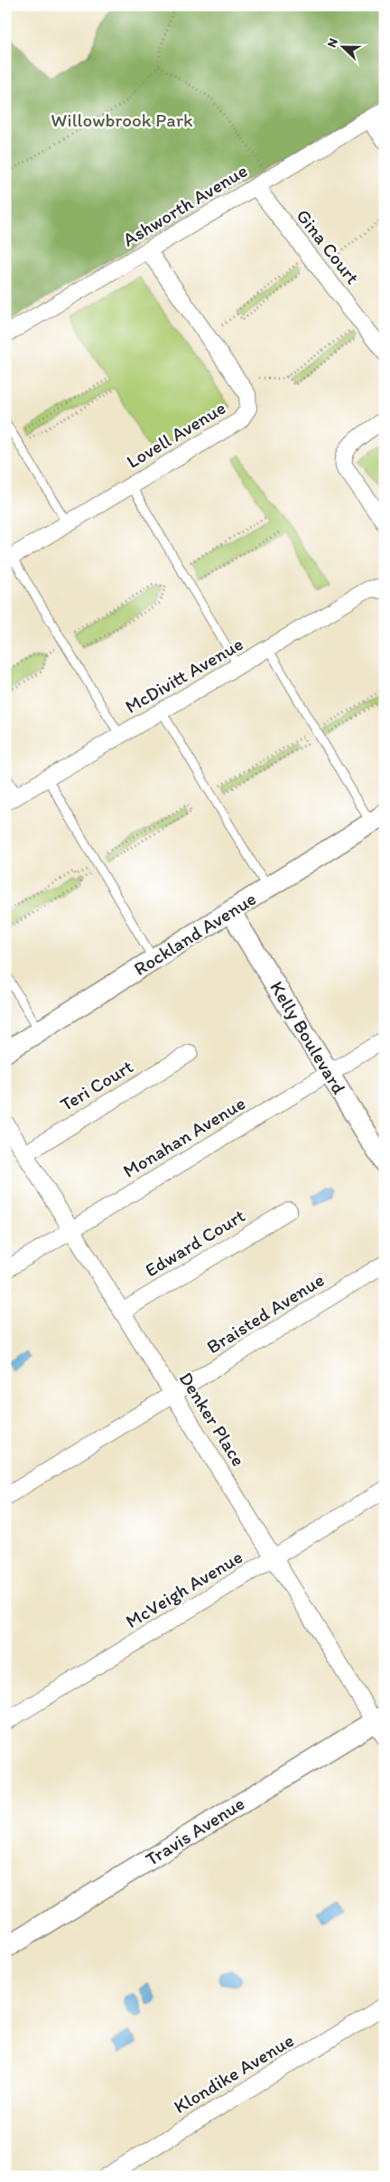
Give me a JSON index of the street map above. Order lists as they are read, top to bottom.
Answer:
{
  "streets": {
    "street": [
      "Ashworth Avenue",
      "Gina Court",
      "Lovell Avenue",
      "McDivitt Avenue",
      "Rockland Avenue",
      "Kelly Boulevard",
      "Teri Court",
      "Monahan Avenue",
      "Edward Court",
      "Braisted Avenue",
      "Denker Place",
      "McVeigh Avenue",
      "Travis Avenue",
      "Klondike Avenue"
    ]
  },
  "crossings": [
    ["Ashworth Avenue", "Gina Court"],
    ["Ashworth Avenue", "Lovell Avenue"],
    ["Rockland Avenue", "Kelly Boulevard"],
    ["Kelly Boulevard", "Monahan Avenue"],
    ["Teri Court", "Denker Place"],
    ["Monahan Avenue", "Denker Place"],
    ["Edward Court", "Denker Place"],
    ["Braisted Avenue", "Denker Place"],
    ["Denker Place", "McVeigh Avenue"],
    ["Denker Place", "Travis Avenue"]
  ],
  "parks": ["Willowbrook Park"],
  "north": "left"
}
